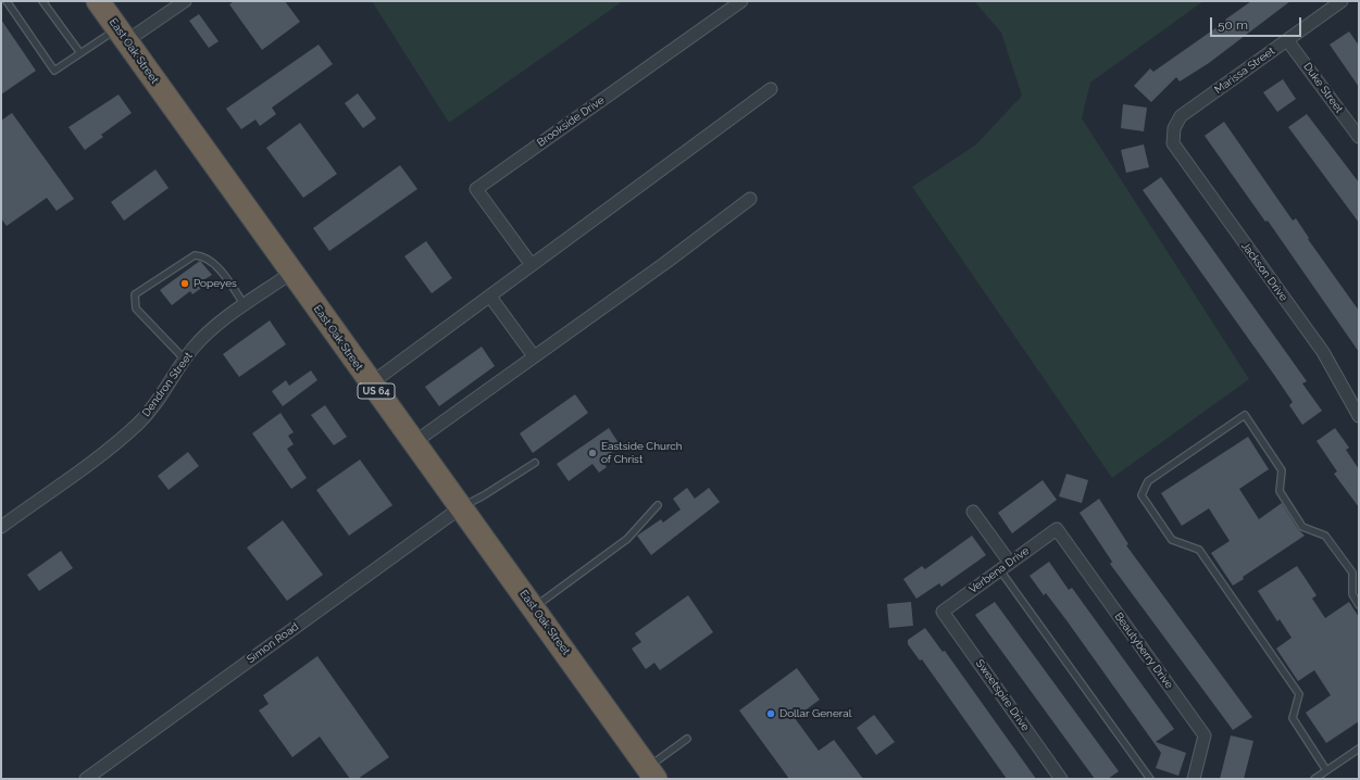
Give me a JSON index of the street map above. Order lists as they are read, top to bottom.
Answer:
{
  "streets": {
    "highway": ["East Oak Street", "US 64"],
    "street": [
      "Marissa Street",
      "Duke Street",
      "Brookside Drive",
      "Jackson Drive",
      "Dendron Street",
      "Verbena Drive",
      "Simon Road",
      "Beautyberry Drive",
      "Sweetspire Drive"
    ]
  },
  "crossings": [
    ["East Oak Street", "Dendron Street"],
    ["East Oak Street", "Simon Road"],
    ["Marissa Street", "Duke Street"],
    ["Marissa Street", "Jackson Drive"],
    ["Verbena Drive", "Beautyberry Drive"],
    ["Verbena Drive", "Sweetspire Drive"]
  ],
  "places": ["Popeyes", "Eastside Church of Christ", "Dollar General"],
  "scale_bar": "50 m"
}
